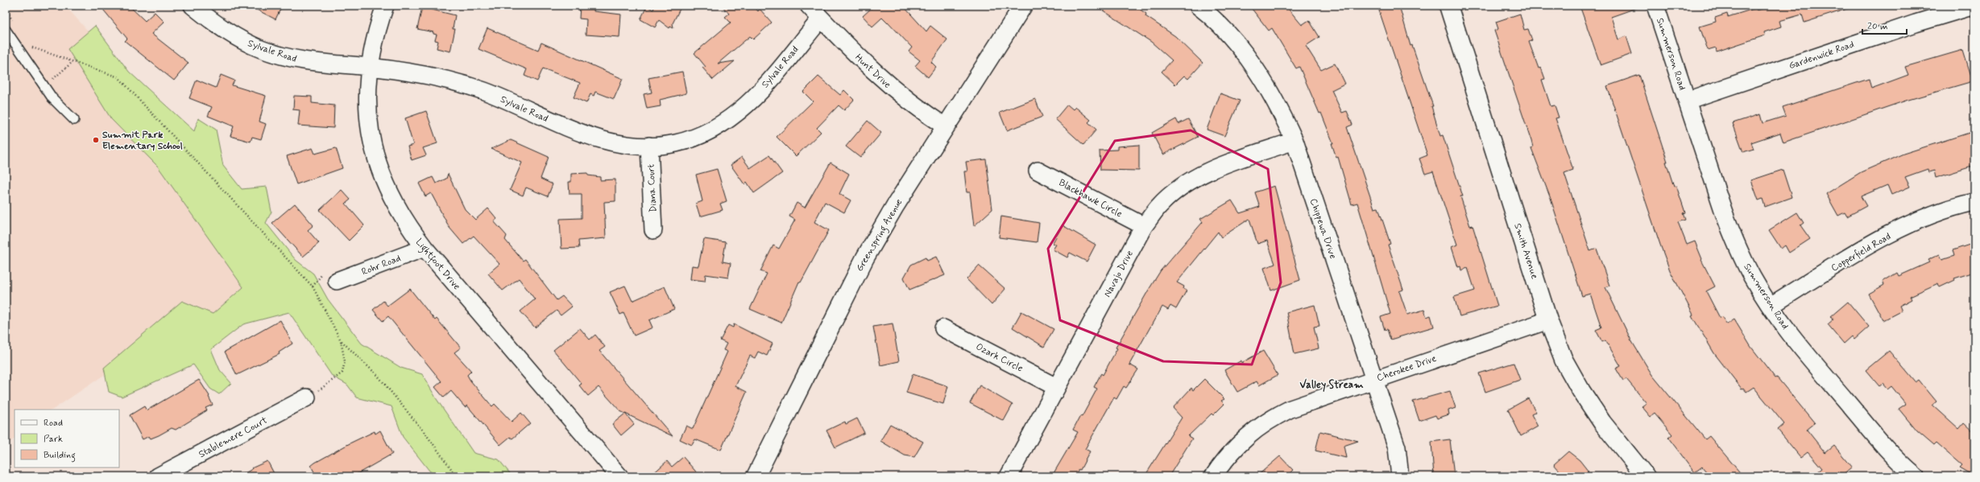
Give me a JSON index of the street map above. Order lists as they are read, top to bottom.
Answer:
{
  "streets": {
    "main road": ["Greenspring Avenue", "Smith Avenue"],
    "street": [
      "Sylvale Road",
      "Summerson Road",
      "Gardenwick Road",
      "Hunt Drive",
      "Diana Court",
      "Blackhawk Circle",
      "Chippewa Drive",
      "Copperfield Road",
      "Lightfoot Drive",
      "Rohr Road",
      "Navajo Drive",
      "Ozark Circle",
      "Cherokee Drive",
      "Stablemere Court"
    ]
  },
  "crossings": [
    ["Sylvale Road", "Hunt Drive"],
    ["Sylvale Road", "Diana Court"],
    ["Sylvale Road", "Lightfoot Drive"],
    ["Summerson Road", "Gardenwick Road"],
    ["Summerson Road", "Copperfield Road"],
    ["Hunt Drive", "Greenspring Avenue"],
    ["Blackhawk Circle", "Navajo Drive"],
    ["Chippewa Drive", "Navajo Drive"],
    ["Chippewa Drive", "Cherokee Drive"],
    ["Smith Avenue", "Cherokee Drive"],
    ["Lightfoot Drive", "Rohr Road"],
    ["Navajo Drive", "Ozark Circle"]
  ],
  "districts": ["Valley Stream"],
  "places": ["Summit Park Elementary School"],
  "legend": ["Road", "Park", "Building"],
  "scale_bar": "20 m"
}
